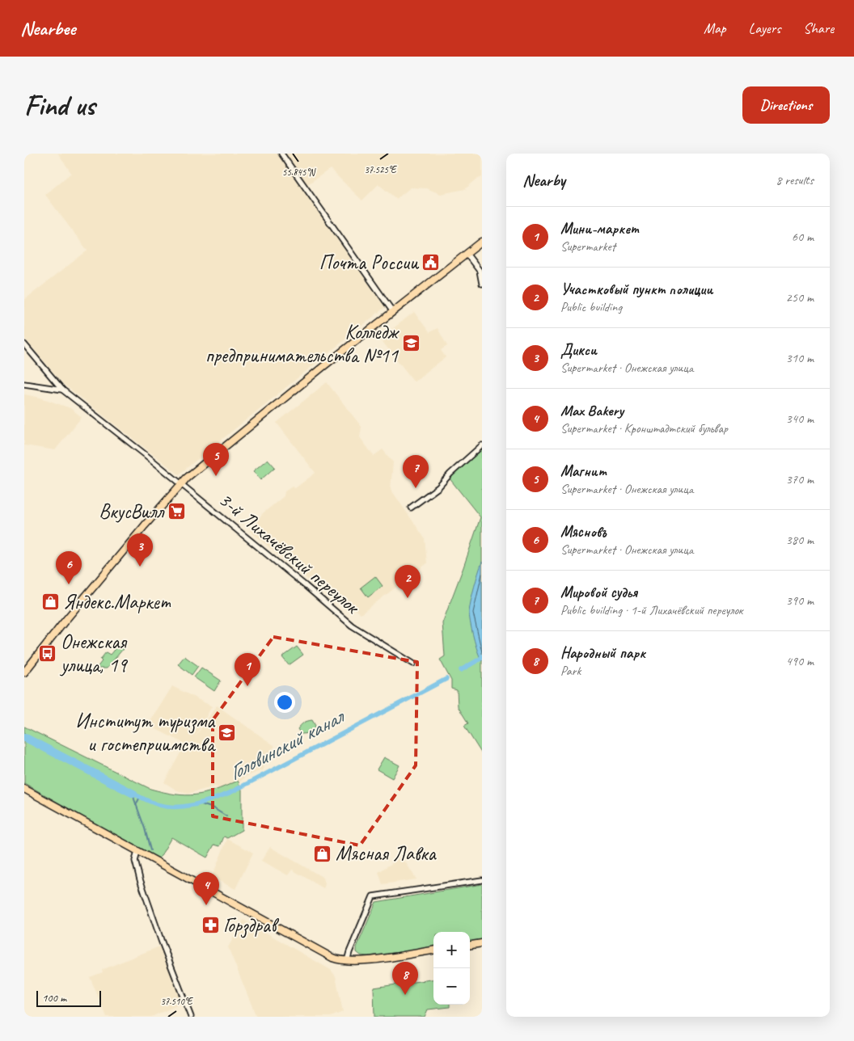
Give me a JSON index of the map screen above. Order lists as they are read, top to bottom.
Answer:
{
  "streets": {
    "street": ["3-й Лихачёвский переулок"]
  },
  "water": ["Головинский канал"],
  "places": {
    "public building": ["Почта России"],
    "school or university": ["Колледж предпринимательства №11", "Институт туризма и гостеприимства"],
    "supermarket": ["ВкусВилл"],
    "shop": ["Яндекс.Маркет", "Мясная Лавка"],
    "bus stop": ["Онежская улица, 19"],
    "pharmacy": ["Горздрав"]
  },
  "scale_bar": "100 m",
  "page": {
    "header": "Nearbee",
    "nav": ["Map", "Layers", "Share"],
    "buttons": "Directions",
    "title": "Find us",
    "heading": ["Nearby", "8 results"],
    "list": [
      {
        "mark": "1",
        "name": "Мини-маркет",
        "note": "Supermarket",
        "value": "60 m"
      },
      {
        "mark": "2",
        "name": "Участковый пункт полиции",
        "note": "Public building",
        "value": "250 m"
      },
      {
        "mark": "3",
        "name": "Дикси",
        "note": "Supermarket · Онежская улица",
        "value": "310 m"
      },
      {
        "mark": "4",
        "name": "Max Bakery",
        "note": "Supermarket · Кронштадтский бульвар",
        "value": "340 m"
      },
      {
        "mark": "5",
        "name": "Магнит",
        "note": "Supermarket · Онежская улица",
        "value": "370 m"
      },
      {
        "mark": "6",
        "name": "Мясновъ",
        "note": "Supermarket · Онежская улица",
        "value": "380 m"
      },
      {
        "mark": "7",
        "name": "Мировой судья",
        "note": "Public building · 1-й Лихачёвский переулок",
        "value": "390 m"
      },
      {
        "mark": "8",
        "name": "Народный парк",
        "note": "Park",
        "value": "490 m"
      }
    ],
    "pins": [
      "5",
      "7",
      "3",
      "6",
      "2",
      "1",
      "4",
      "8"
    ],
    "map_buttons": ["+", "−"],
    "scale": "100 m"
  },
  "coordinates": ["37.525°E", "55.845°N", "37.510°E"]
}
